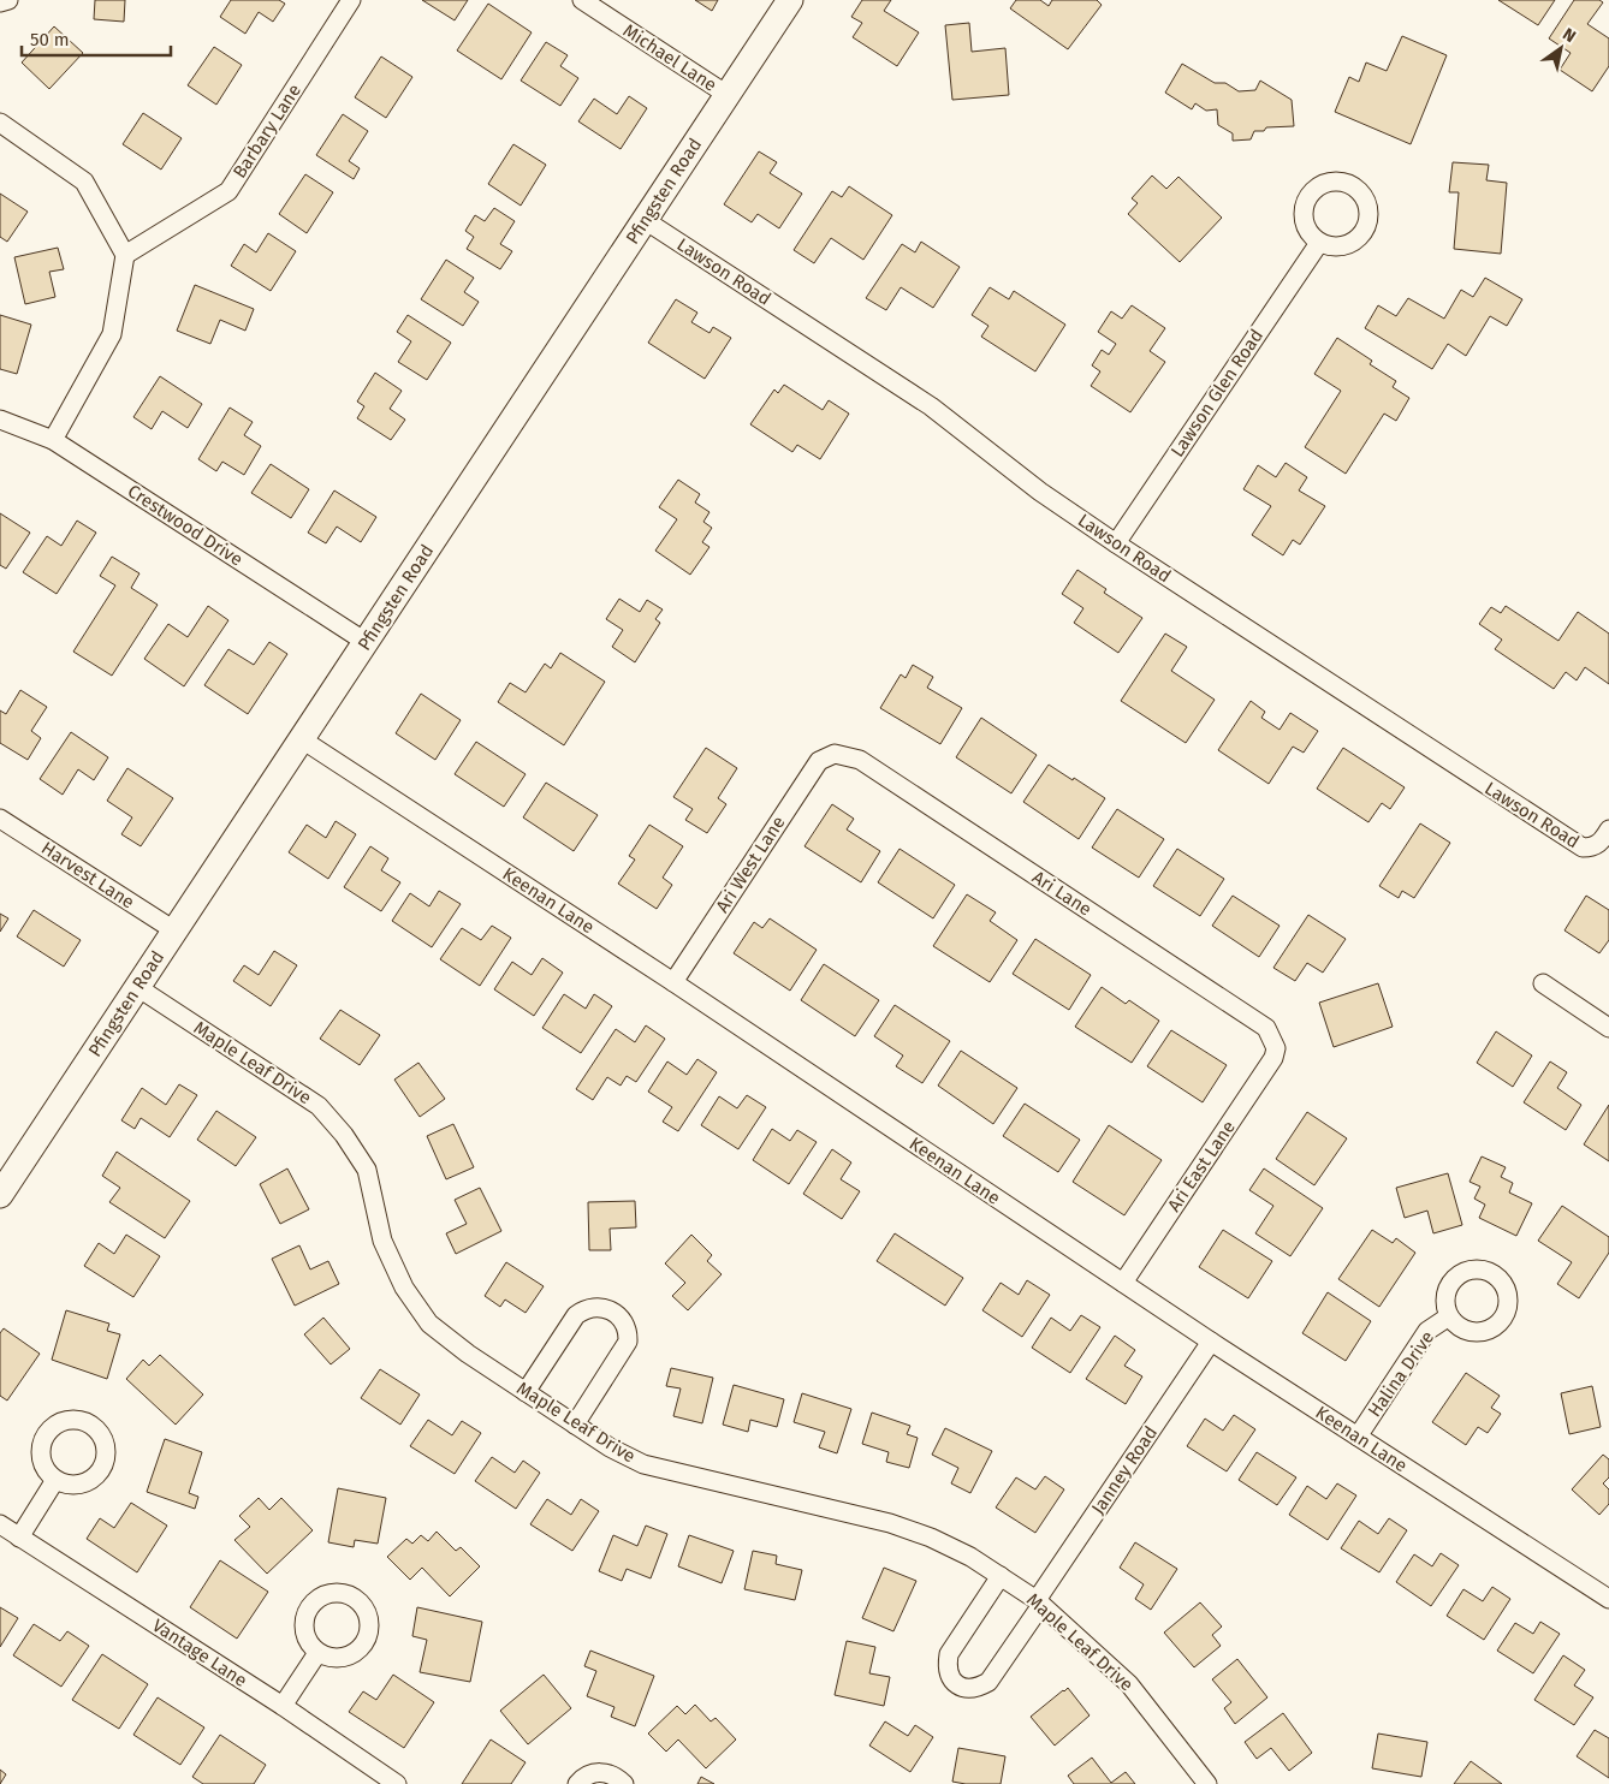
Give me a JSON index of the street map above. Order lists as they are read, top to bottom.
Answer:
{
  "streets": {
    "main road": ["Pfingsten Road"],
    "street": [
      "Michael Lane",
      "Barbary Lane",
      "Lawson Road",
      "Lawson Glen Road",
      "Crestwood Drive",
      "Ari West Lane",
      "Harvest Lane",
      "Ari Lane",
      "Keenan Lane",
      "Maple Leaf Drive",
      "Ari East Lane",
      "Halina Drive",
      "Janney Road",
      "Vantage Lane"
    ]
  },
  "crossings": [
    ["Michael Lane", "Pfingsten Road"],
    ["Pfingsten Road", "Lawson Road"],
    ["Pfingsten Road", "Crestwood Drive"],
    ["Pfingsten Road", "Harvest Lane"],
    ["Pfingsten Road", "Keenan Lane"],
    ["Pfingsten Road", "Maple Leaf Drive"],
    ["Lawson Road", "Lawson Glen Road"],
    ["Ari West Lane", "Ari Lane"],
    ["Ari West Lane", "Keenan Lane"],
    ["Ari Lane", "Ari East Lane"],
    ["Keenan Lane", "Ari East Lane"],
    ["Keenan Lane", "Halina Drive"],
    ["Keenan Lane", "Janney Road"],
    ["Maple Leaf Drive", "Janney Road"]
  ],
  "scale_bar": "50 m",
  "north": "top right"
}
